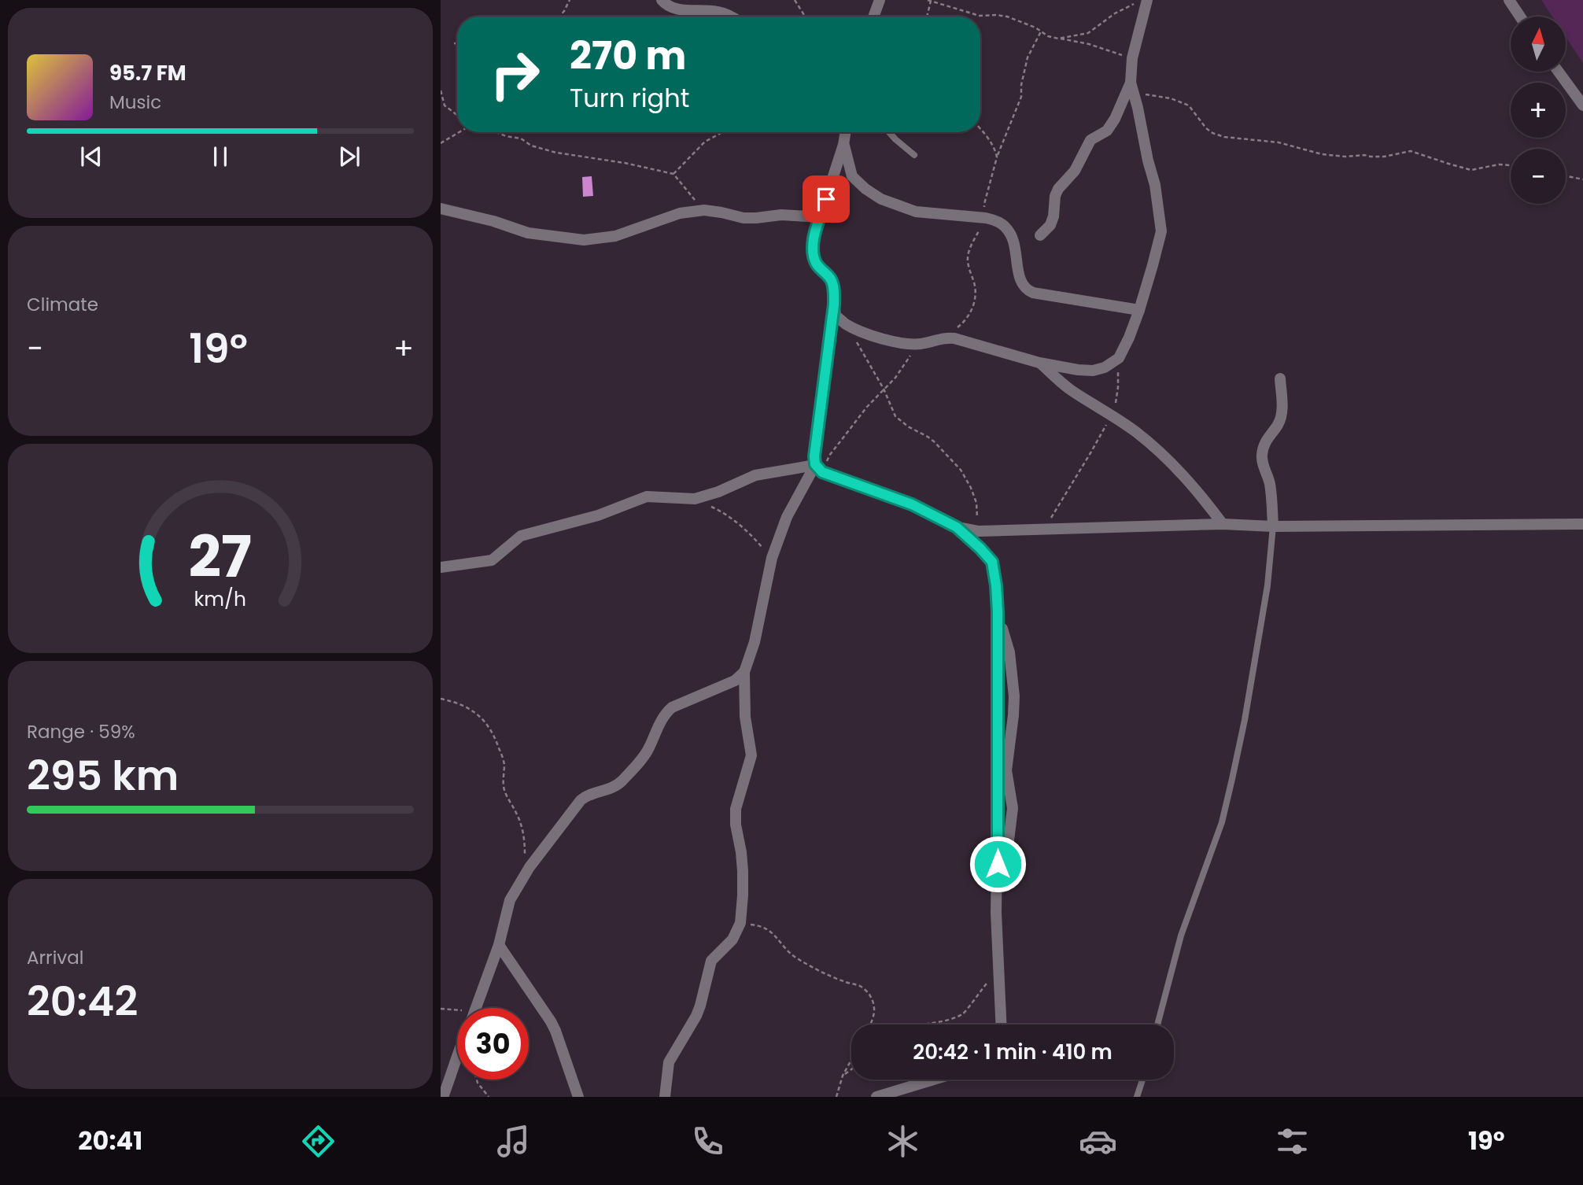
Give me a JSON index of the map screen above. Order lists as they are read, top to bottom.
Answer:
{
  "north": "top",
  "page": {
    "map_buttons": ["+", "−"],
    "turn": ["270 m", "Turn right"],
    "song": ["95.7 FM", "Music"],
    "tile": [
      "Climate",
      ["Range · 59%", "295 km"],
      ["Arrival", "20:42"]
    ],
    "heat": ["−", "19°", "+"],
    "limit": "30",
    "trip": "20:42 · 1 min · 410 m",
    "tabs": ["20:41", "19°"],
    "gauge": ["27", "km/h"]
  }
}
